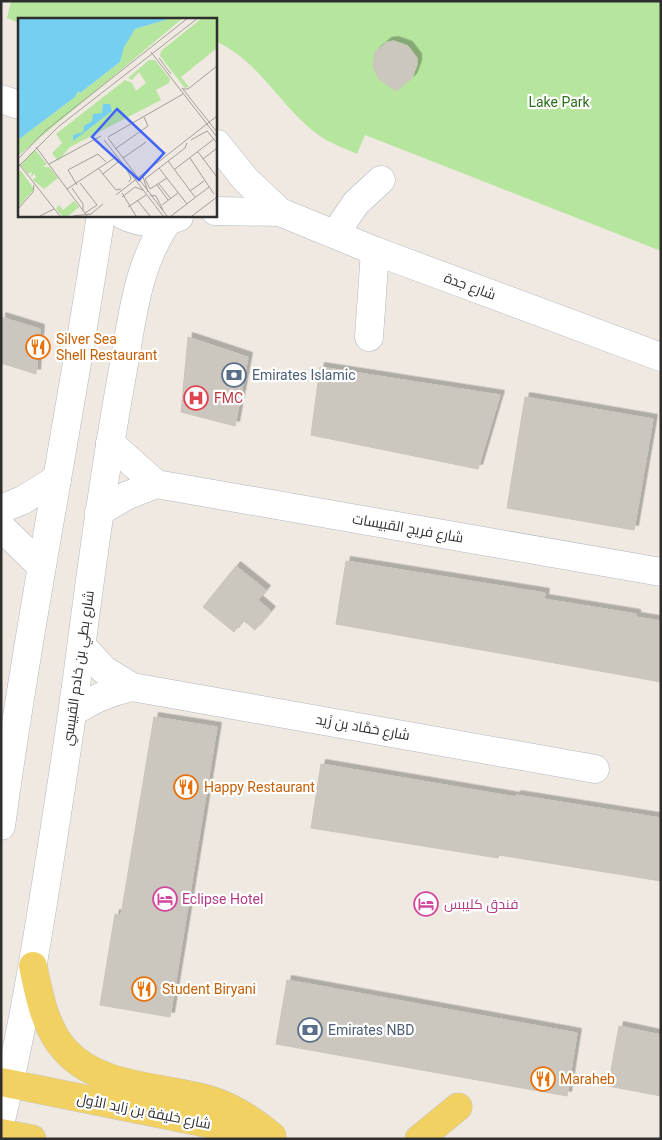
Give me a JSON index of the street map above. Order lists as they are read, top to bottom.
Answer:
{
  "streets": {
    "main road": ["شارع خليفة بن زايد الأول"],
    "street": [
      "شارع جدة",
      "شارع فريج القبيسات",
      "شارع بطي بن خادم القبيسي",
      "شارع حَمَّاد بن زَيد"
    ]
  },
  "crossings": [
    ["شارع بطي بن خادم القبيسي", "شارع حَمَّاد بن زَيد"],
    ["شارع بطي بن خادم القبيسي", "شارع خليفة بن زايد الأول"]
  ],
  "parks": ["Lake Park"],
  "places": {
    "restaurant": [
      "Silver Sea Shell Restaurant",
      "Happy Restaurant",
      "Student Biryani",
      "Maraheb"
    ],
    "bank": ["Emirates Islamic", "Emirates NBD"],
    "hospital": ["FMC"],
    "hotel": ["Eclipse Hotel", "فندق كليبس"]
  }
}
